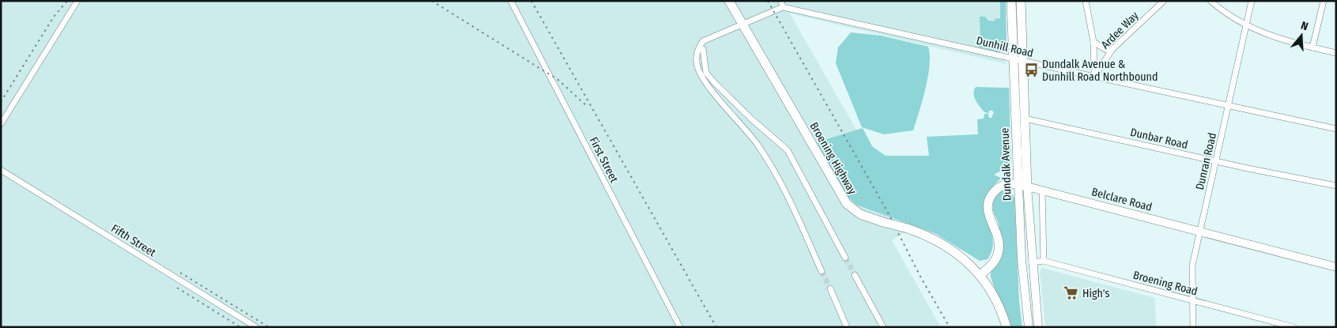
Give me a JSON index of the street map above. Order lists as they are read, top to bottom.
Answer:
{
  "streets": {
    "main road": ["Broening Highway", "Dundalk Avenue", "Belclare Road"],
    "street": [
      "Ardee Way",
      "Dunhill Road",
      "Dunbar Road",
      "First Street",
      "Dunran Road",
      "Fifth Street",
      "Broening Road"
    ]
  },
  "crossings": [
    ["Ardee Way", "Dunhill Road"],
    ["Dunhill Road", "Broening Highway"],
    ["Dunhill Road", "Dunran Road"],
    ["Dunhill Road", "Dundalk Avenue"],
    ["Dunbar Road", "Dunran Road"],
    ["Dunbar Road", "Dundalk Avenue"],
    ["Dunran Road", "Belclare Road"],
    ["Dunran Road", "Broening Road"],
    ["Dundalk Avenue", "Belclare Road"],
    ["Dundalk Avenue", "Broening Road"]
  ],
  "places": {
    "bus stop": ["Dundalk Avenue & Dunhill Road Northbound"],
    "supermarket": ["High's"]
  },
  "north": "top"
}
